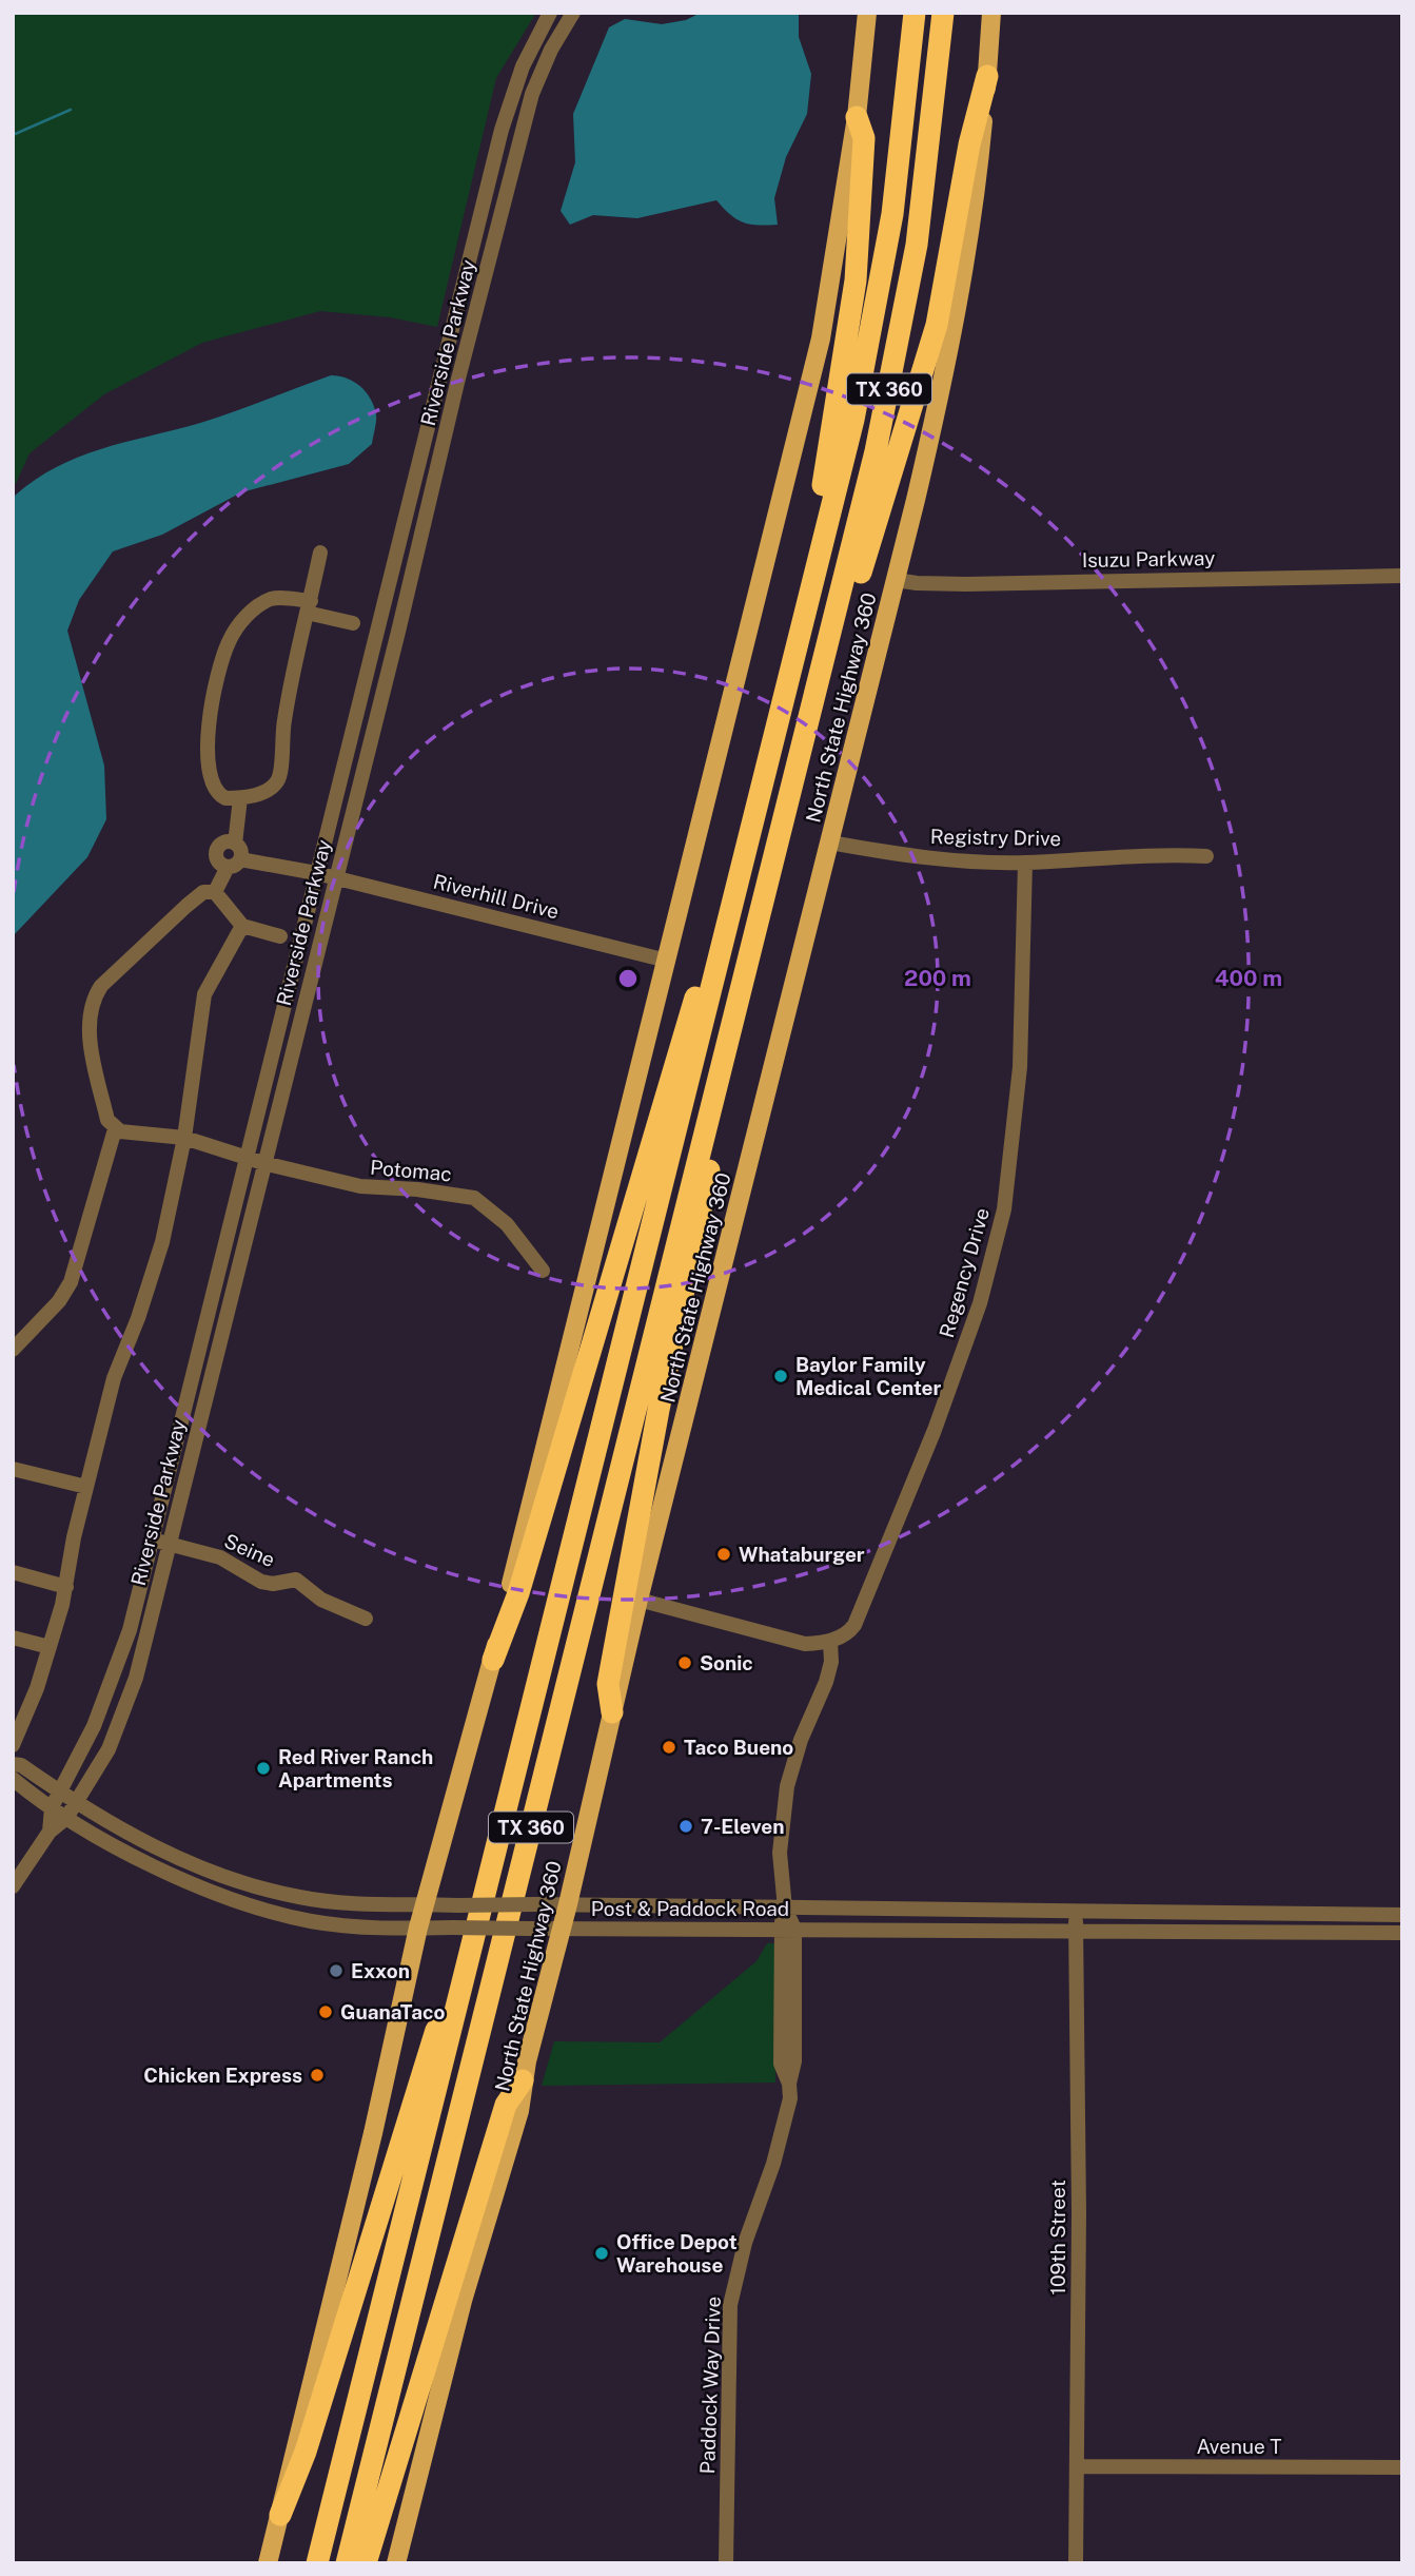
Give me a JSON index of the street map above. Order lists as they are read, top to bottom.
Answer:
{
  "streets": {
    "highway": ["TX 360"],
    "main road": ["North State Highway 360"],
    "street": [
      "Riverside Parkway",
      "Isuzu Parkway",
      "Registry Drive",
      "Riverhill Drive",
      "Potomac",
      "Regency Drive",
      "Seine",
      "Post & Paddock Road",
      "109th Street",
      "Paddock Way Drive",
      "Avenue T"
    ]
  },
  "crossings": [
    ["Riverside Parkway", "Riverhill Drive"],
    ["Riverside Parkway", "Potomac"],
    ["Riverside Parkway", "Seine"],
    ["Riverside Parkway", "Post & Paddock Road"],
    ["Isuzu Parkway", "North State Highway 360"],
    ["North State Highway 360", "Registry Drive"],
    ["North State Highway 360", "Post & Paddock Road"],
    ["Registry Drive", "Regency Drive"],
    ["Regency Drive", "Paddock Way Drive"],
    ["Post & Paddock Road", "109th Street"],
    ["Post & Paddock Road", "Paddock Way Drive"],
    ["109th Street", "Avenue T"]
  ],
  "places": [
    "Baylor Family Medical Center",
    "Whataburger",
    "Sonic",
    "Taco Bueno",
    "Red River Ranch Apartments",
    "7-Eleven",
    "Exxon",
    "GuanaTaco",
    "Chicken Express",
    "Office Depot Warehouse"
  ],
  "rings": ["200 m", "400 m"]
}
